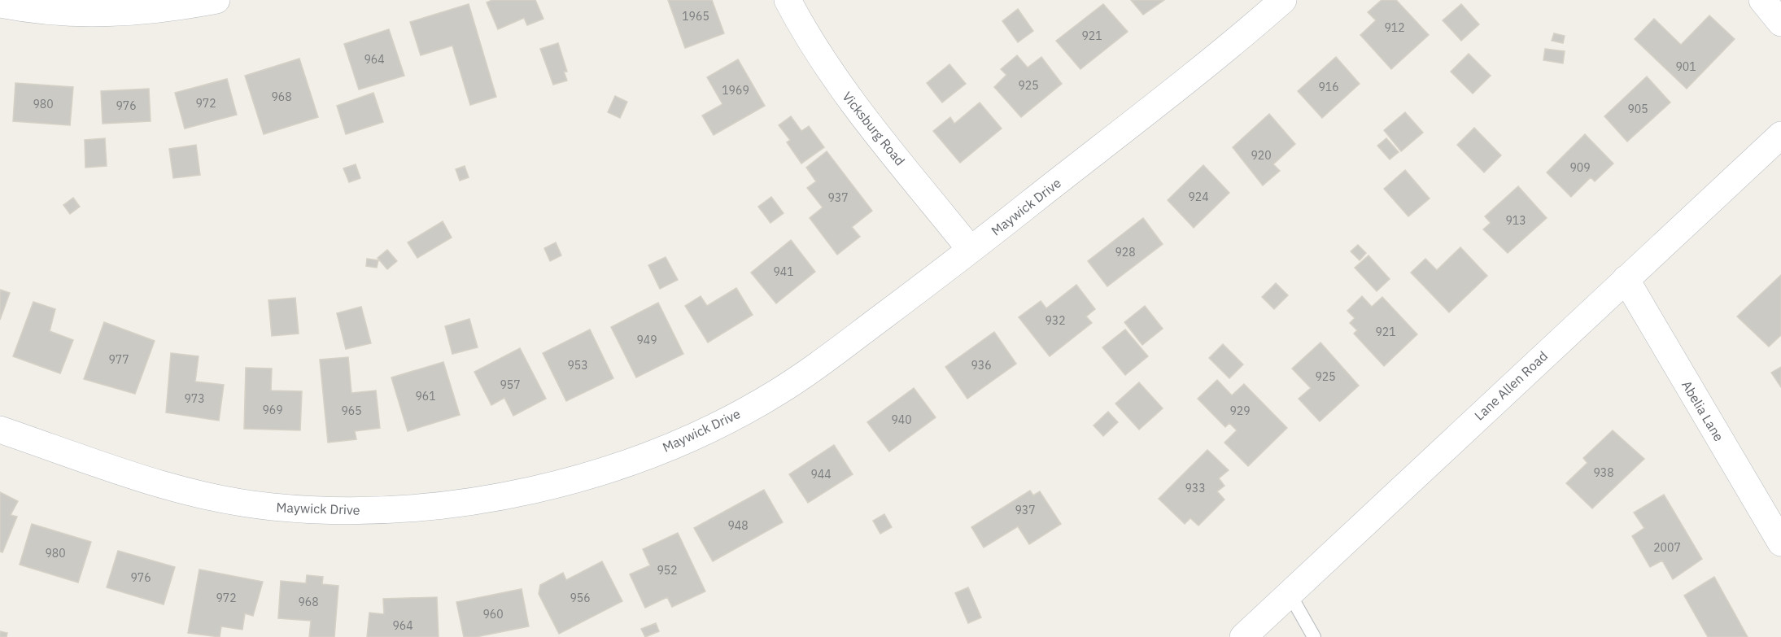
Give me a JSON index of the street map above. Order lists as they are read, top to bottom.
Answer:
{
  "streets": {
    "street": [
      "Vicksburg Road",
      "Maywick Drive",
      "Lane Allen Road",
      "Abelia Lane"
    ]
  },
  "crossings": [
    ["Vicksburg Road", "Maywick Drive"],
    ["Lane Allen Road", "Abelia Lane"]
  ],
  "house_numbers": [
    "1965",
    "912",
    "921",
    "964",
    "901",
    "925",
    "916",
    "1969",
    "968",
    "972",
    "980",
    "976",
    "905",
    "920",
    "909",
    "924",
    "937",
    "913",
    "928",
    "941",
    "932",
    "921",
    "949",
    "977",
    "953",
    "936",
    "925",
    "957",
    "961",
    "973",
    "969",
    "965",
    "929",
    "940",
    "938",
    "944",
    "933",
    "937",
    "948",
    "2007",
    "980",
    "952",
    "976",
    "972",
    "956",
    "968",
    "960",
    "964"
  ]
}
